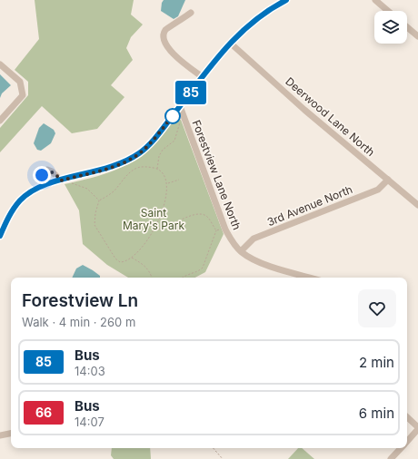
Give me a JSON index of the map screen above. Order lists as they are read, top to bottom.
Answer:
{
  "streets": {
    "street": ["Deerwood Lane North", "Forestview Lane North", "3rd Avenue North"]
  },
  "crossings": [
    ["Deerwood Lane North", "3rd Avenue North"],
    ["Forestview Lane North", "3rd Avenue North"]
  ],
  "parks": ["Saint Mary's Park"],
  "lines": ["bus line 85"],
  "page": {
    "on_map": "85",
    "heading": ["Forestview Ln", "Walk · 4 min · 260 m"],
    "list": [
      {
        "mark": "85",
        "name": "Bus",
        "note": "14:03",
        "value": "2 min"
      },
      {
        "mark": "66",
        "name": "Bus",
        "note": "14:07",
        "value": "6 min"
      }
    ]
  }
}
